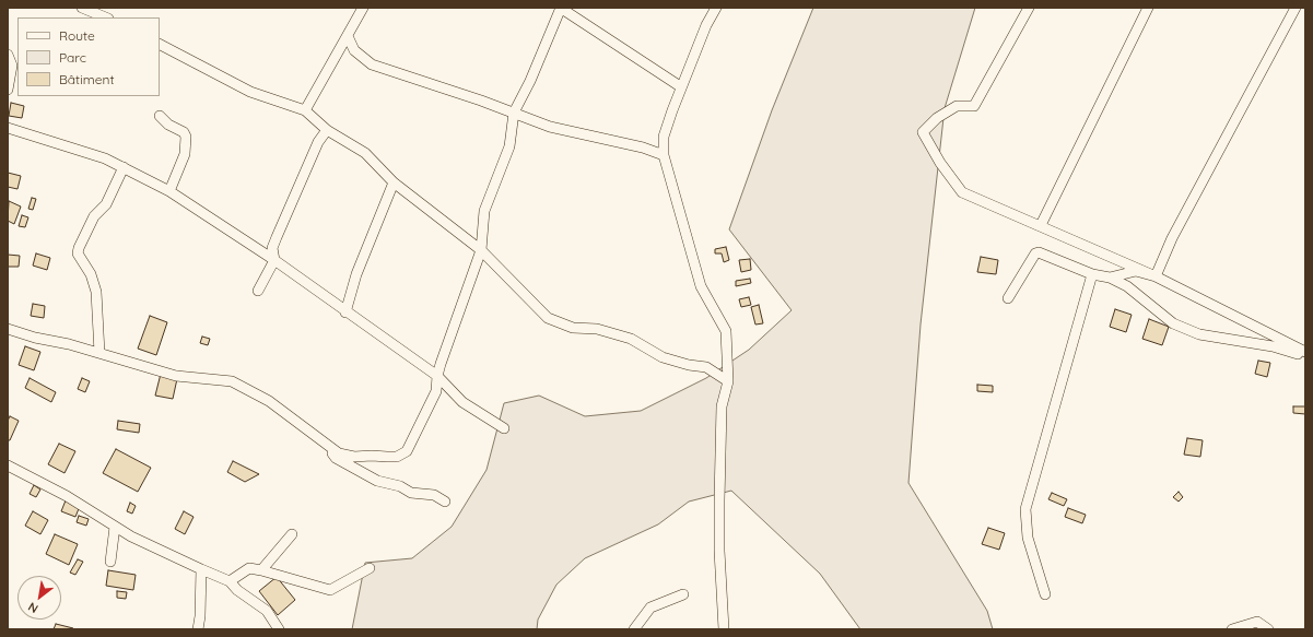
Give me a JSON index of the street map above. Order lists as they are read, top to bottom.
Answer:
{
  "legend": ["Route", "Parc", "Bâtiment"],
  "north": "bottom left"
}
